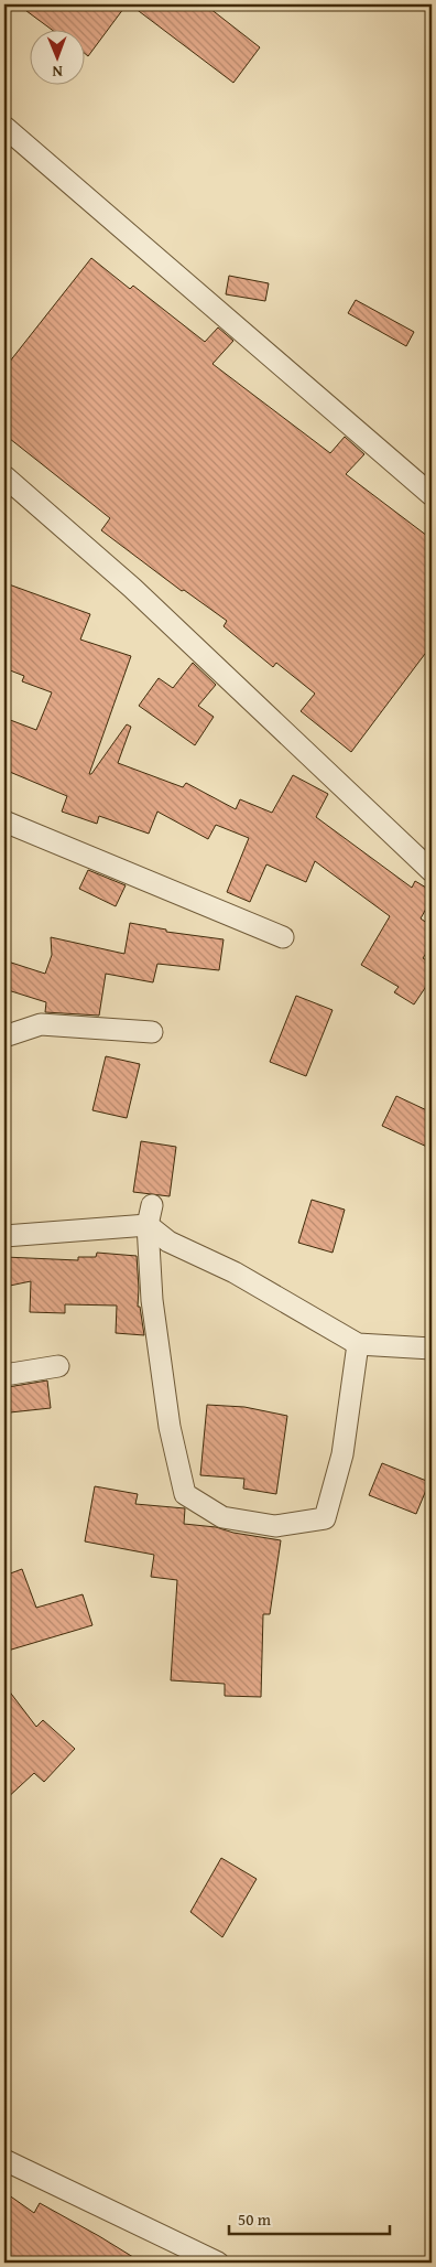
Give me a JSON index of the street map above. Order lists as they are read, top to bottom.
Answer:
{
  "scale_bar": "50 m",
  "north": "bottom"
}
